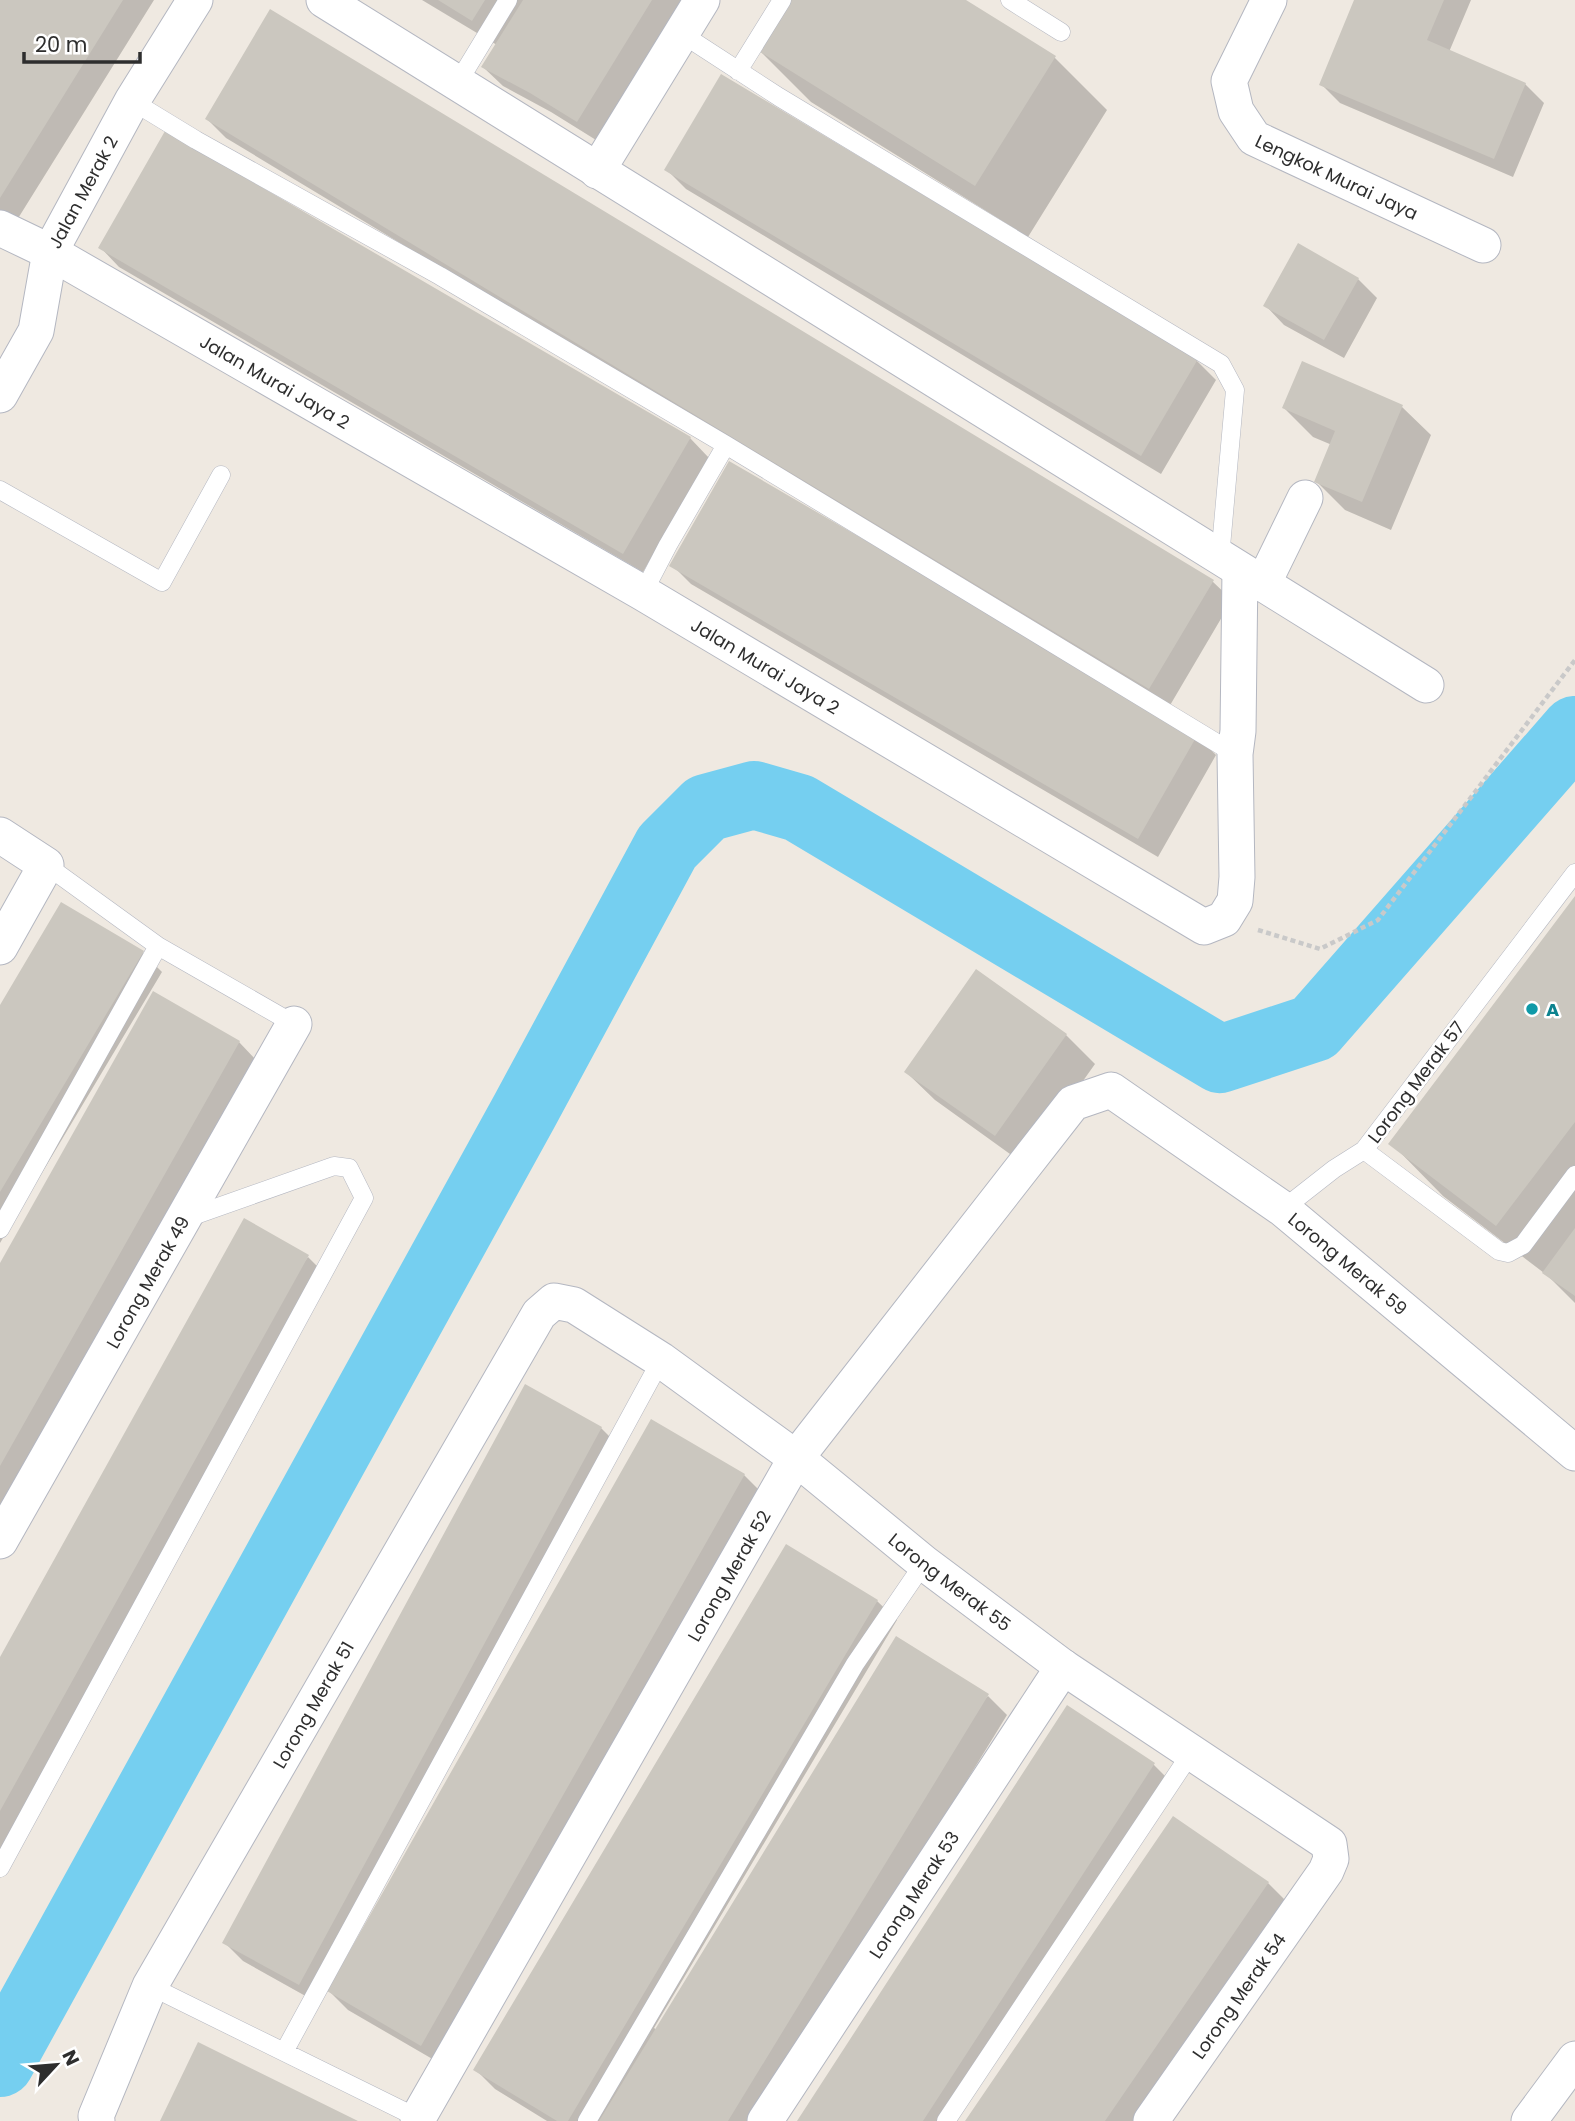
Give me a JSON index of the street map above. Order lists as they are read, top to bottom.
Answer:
{
  "streets": {
    "street": [
      "Lengkok Murai Jaya",
      "Jalan Merak 2",
      "Jalan Murai Jaya 2",
      "Lorong Merak 59",
      "Lorong Merak 49",
      "Lorong Merak 52",
      "Lorong Merak 55",
      "Lorong Merak 51",
      "Lorong Merak 53",
      "Lorong Merak 54"
    ],
    "lane": ["Lorong Merak 57"]
  },
  "crossings": [
    ["Jalan Merak 2", "Jalan Murai Jaya 2"],
    ["Lorong Merak 59", "Lorong Merak 52"],
    ["Lorong Merak 52", "Lorong Merak 55"],
    ["Lorong Merak 55", "Lorong Merak 51"],
    ["Lorong Merak 55", "Lorong Merak 53"],
    ["Lorong Merak 55", "Lorong Merak 54"]
  ],
  "places": ["A"],
  "scale_bar": "20 m",
  "north": "top right"
}
